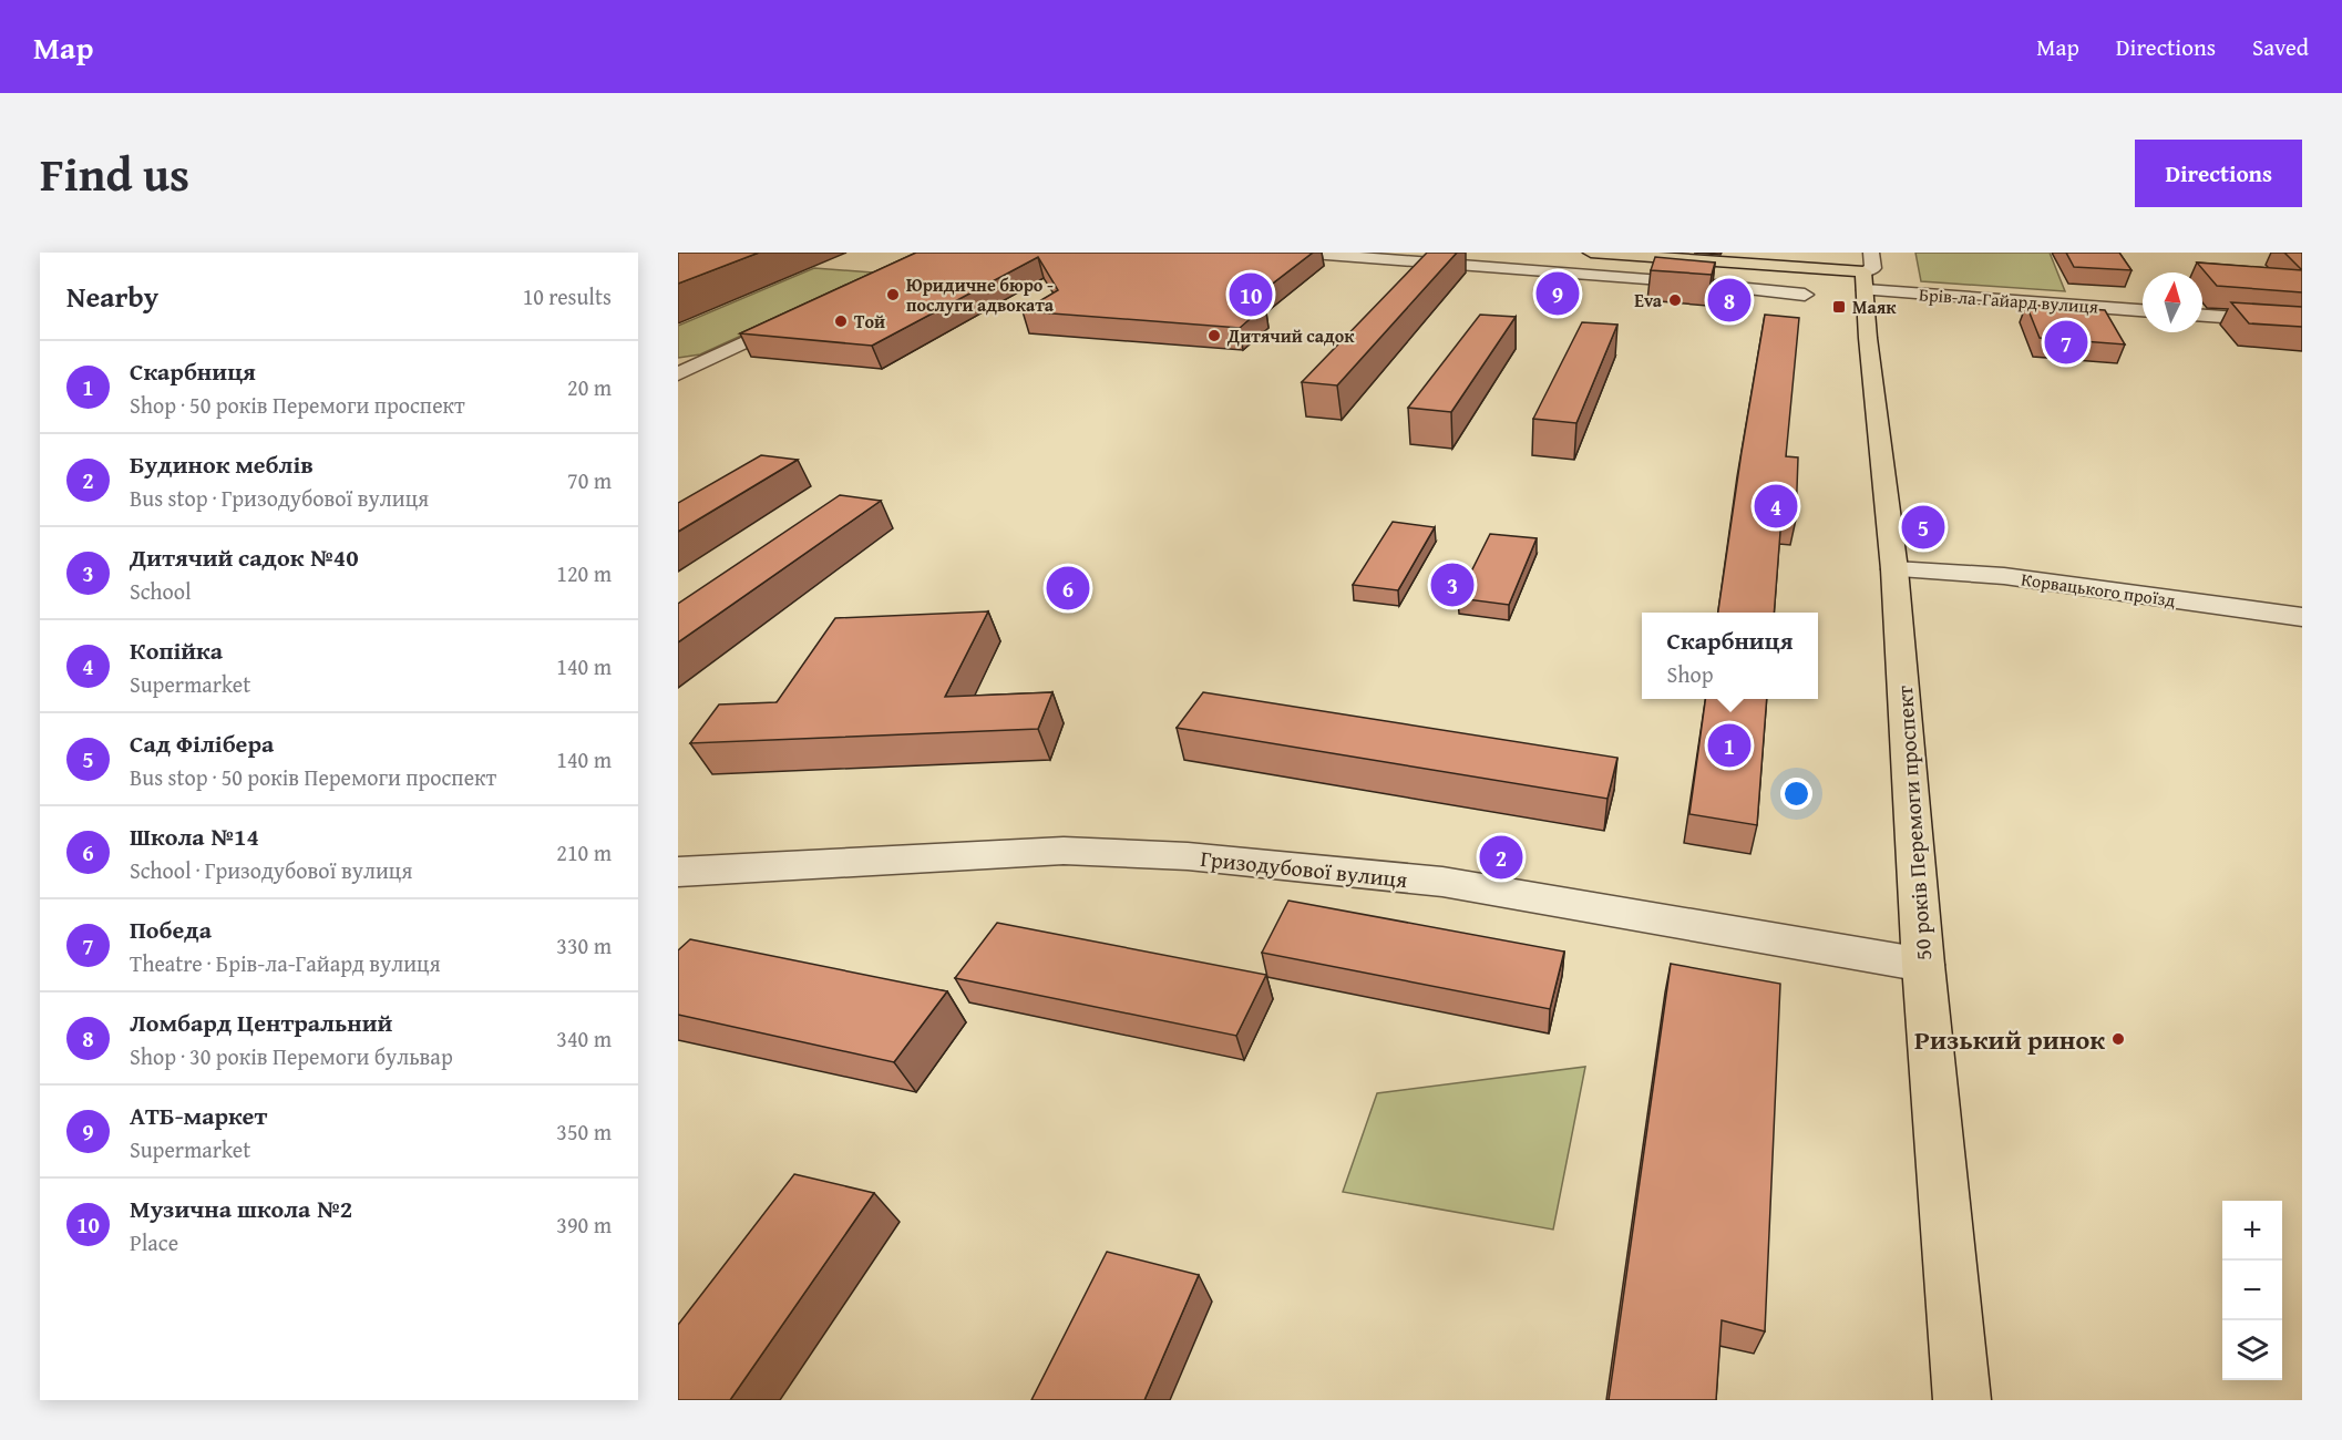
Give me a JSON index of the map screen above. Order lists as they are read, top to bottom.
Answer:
{
  "streets": {
    "main road": ["50 років Перемоги проспект"],
    "street": ["Брів-ла-Гайард вулиця", "Корвацького проїзд", "Гризодубової вулиця"]
  },
  "crossings": [
    ["Брів-ла-Гайард вулиця", "50 років Перемоги проспект"],
    ["Корвацького проїзд", "50 років Перемоги проспект"],
    ["50 років Перемоги проспект", "Гризодубової вулиця"]
  ],
  "places": {
    "other": [
      "Юридичне бюро - послуги адвоката",
      "Eva",
      "Той",
      "Дитячий садок",
      "Ризький ринок"
    ],
    "transit": ["Маяк"]
  },
  "north": "top",
  "page": {
    "header": "Map",
    "nav": ["Map", "Directions", "Saved"],
    "title": "Find us",
    "buttons": "Directions",
    "heading": ["Nearby", "10 results"],
    "pins": [
      "9",
      "10",
      "8",
      "7",
      "4",
      "5",
      "3",
      "6",
      "1",
      "2"
    ],
    "list": [
      {
        "mark": "1",
        "name": "Скарбниця",
        "note": "Shop · 50 років Перемоги проспект",
        "value": "20 m"
      },
      {
        "mark": "2",
        "name": "Будинок меблів",
        "note": "Bus stop · Гризодубової вулиця",
        "value": "70 m"
      },
      {
        "mark": "3",
        "name": "Дитячий садок №40",
        "note": "School",
        "value": "120 m"
      },
      {
        "mark": "4",
        "name": "Копійка",
        "note": "Supermarket",
        "value": "140 m"
      },
      {
        "mark": "5",
        "name": "Сад Філібера",
        "note": "Bus stop · 50 років Перемоги проспект",
        "value": "140 m"
      },
      {
        "mark": "6",
        "name": "Школа №14",
        "note": "School · Гризодубової вулиця",
        "value": "210 m"
      },
      {
        "mark": "7",
        "name": "Победа",
        "note": "Theatre · Брів-ла-Гайард вулиця",
        "value": "330 m"
      },
      {
        "mark": "8",
        "name": "Ломбард Центральний",
        "note": "Shop · 30 років Перемоги бульвар",
        "value": "340 m"
      },
      {
        "mark": "9",
        "name": "АТБ-маркет",
        "note": "Supermarket",
        "value": "350 m"
      },
      {
        "mark": "10",
        "name": "Музична школа №2",
        "note": "Place",
        "value": "390 m"
      }
    ],
    "popup": ["Скарбниця", "Shop"],
    "map_buttons": ["+", "−"]
  }
}
